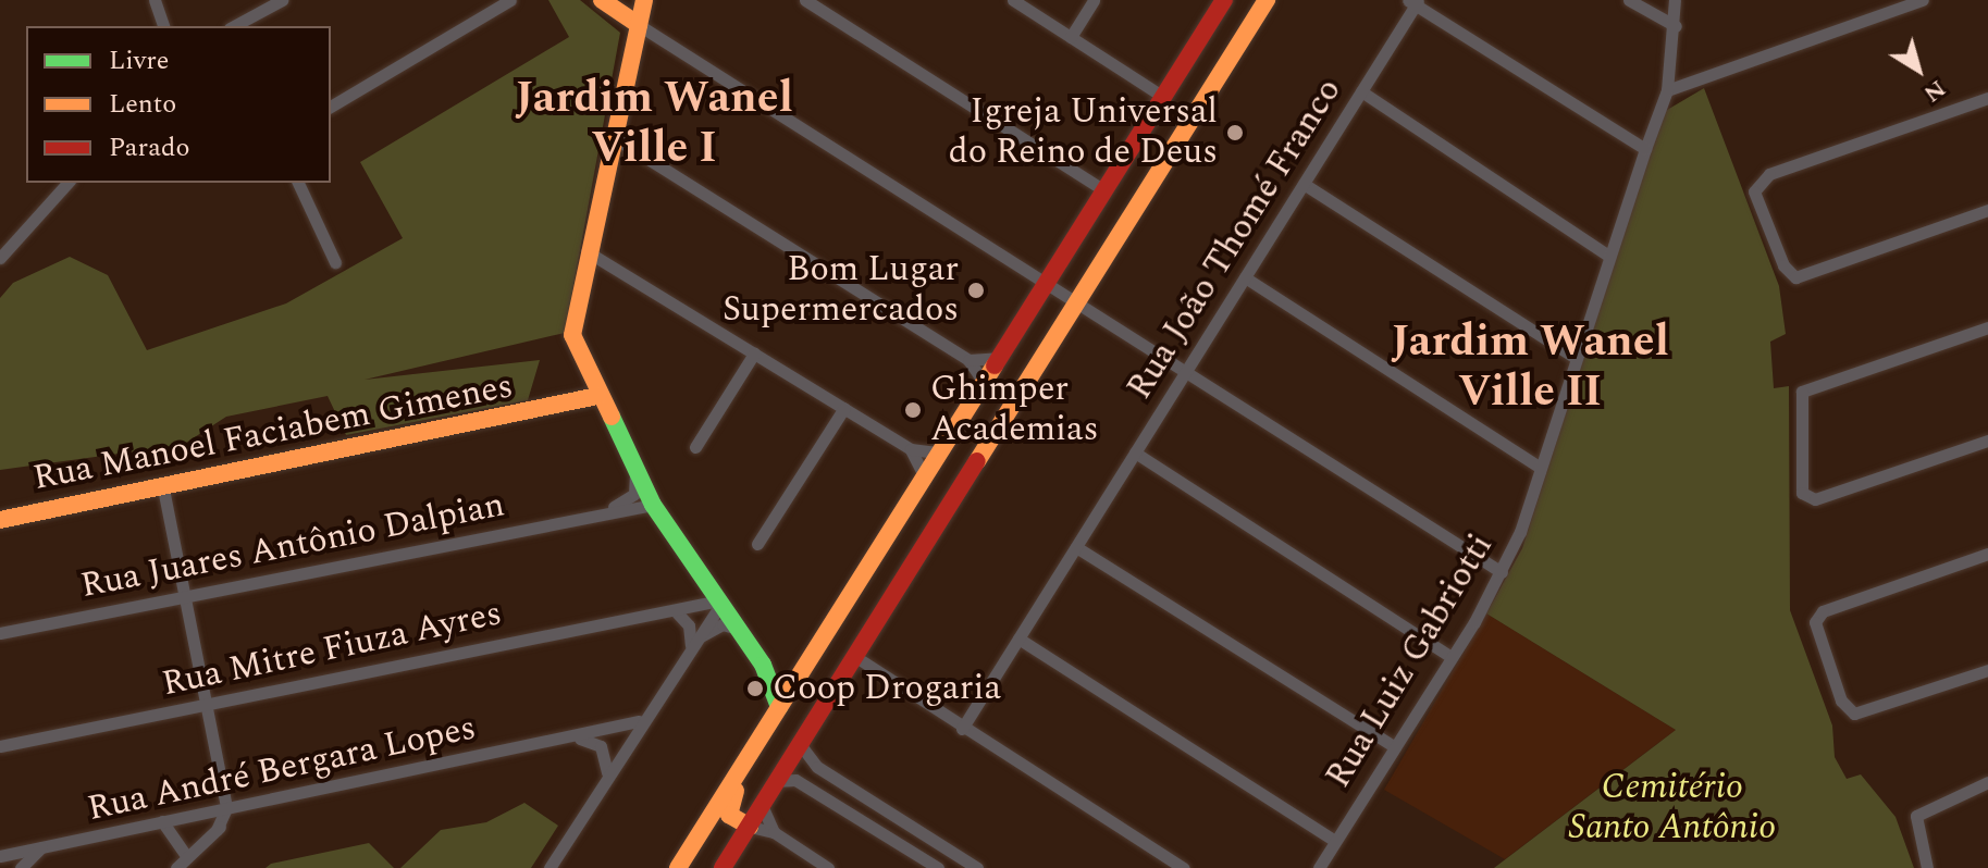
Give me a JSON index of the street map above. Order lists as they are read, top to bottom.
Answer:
{
  "streets": {
    "main road": ["Rua Manoel Faciabem Gimenes"],
    "street": [
      "Rua João Thomé Franco",
      "Rua Juares Antônio Dalpian",
      "Rua Mitre Fiuza Ayres",
      "Rua Luiz Gabriotti",
      "Rua André Bergara Lopes"
    ]
  },
  "districts": ["Jardim Wanel Ville I", "Jardim Wanel Ville II"],
  "parks": ["Cemitério Santo Antônio"],
  "places": [
    "Igreja Universal do Reino de Deus",
    "Bom Lugar Supermercados",
    "Ghimper Academias",
    "Coop Drogaria"
  ],
  "legend": ["Livre", "Lento", "Parado"],
  "north": "bottom right"
}
